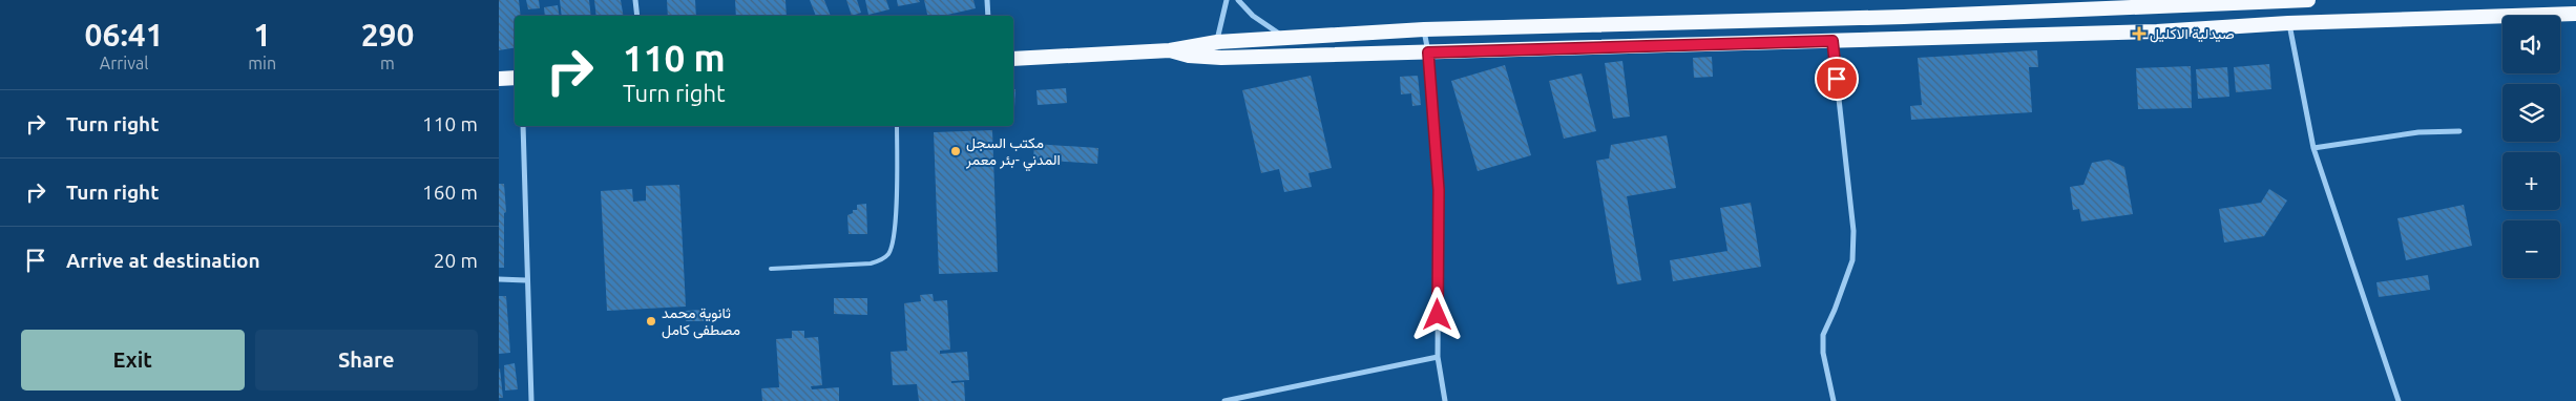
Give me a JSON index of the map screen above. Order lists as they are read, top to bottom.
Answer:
{
  "places": {
    "health": ["صيدلية الاكليل"],
    "other": ["مكتب السجل المدني -بئر معمر", "ثانوية محمد مصطفى كامل"]
  },
  "page": {
    "eta": [
      "06:41",
      "Arrival",
      "1",
      "min",
      "290",
      "m"
    ],
    "map_buttons": ["+", "−"],
    "turn": ["110 m", "Turn right"],
    "list": [
      {
        "name": "Turn right",
        "value": "110 m"
      },
      {
        "name": "Turn right",
        "value": "160 m"
      },
      {
        "name": "Arrive at destination",
        "value": "20 m"
      }
    ],
    "buttons": ["Exit", "Share"]
  }
}
